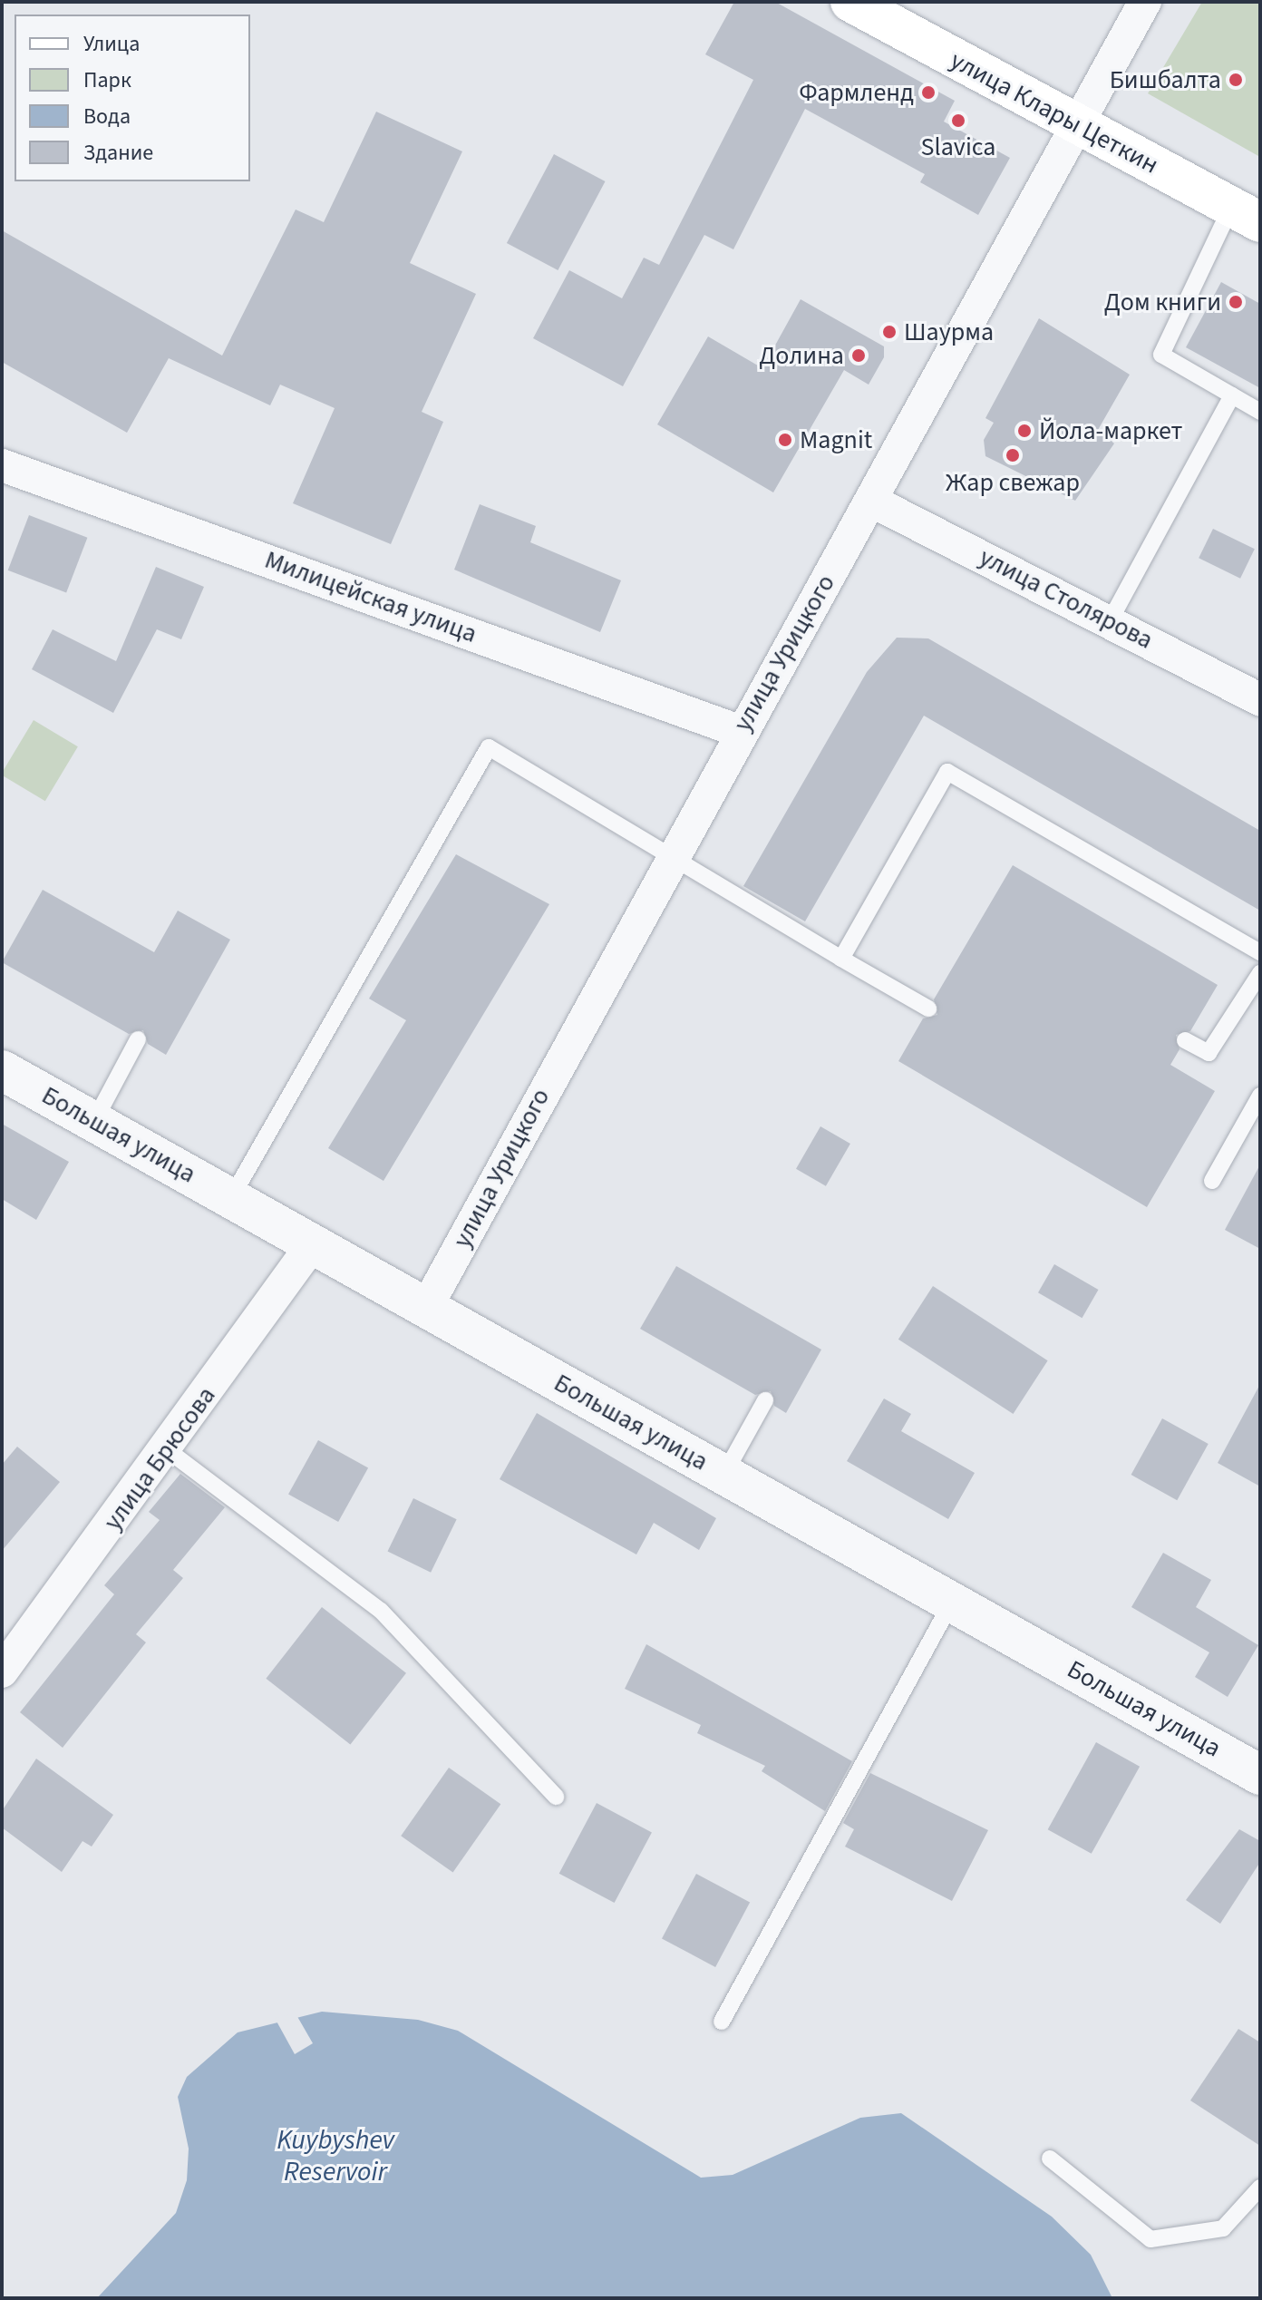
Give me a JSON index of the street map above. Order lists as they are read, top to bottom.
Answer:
{
  "streets": {
    "main road": ["улица Клары Цеткин"],
    "street": [
      "Милицейская улица",
      "улица Столярова",
      "улица Урицкого",
      "Большая улица",
      "улица Брюсова"
    ]
  },
  "crossings": [
    ["улица Клары Цеткин", "улица Урицкого"],
    ["Милицейская улица", "улица Урицкого"],
    ["улица Столярова", "улица Урицкого"],
    ["улица Урицкого", "Большая улица"],
    ["Большая улица", "улица Брюсова"]
  ],
  "water": ["Kuybyshev Reservoir"],
  "places": [
    "Бишбалта",
    "Фармленд",
    "Slavica",
    "Дом книги",
    "Шаурма",
    "Долина",
    "Йола-маркет",
    "Magnit",
    "Жар свежар"
  ],
  "legend": [
    "Улица",
    "Парк",
    "Вода",
    "Здание"
  ]
}
